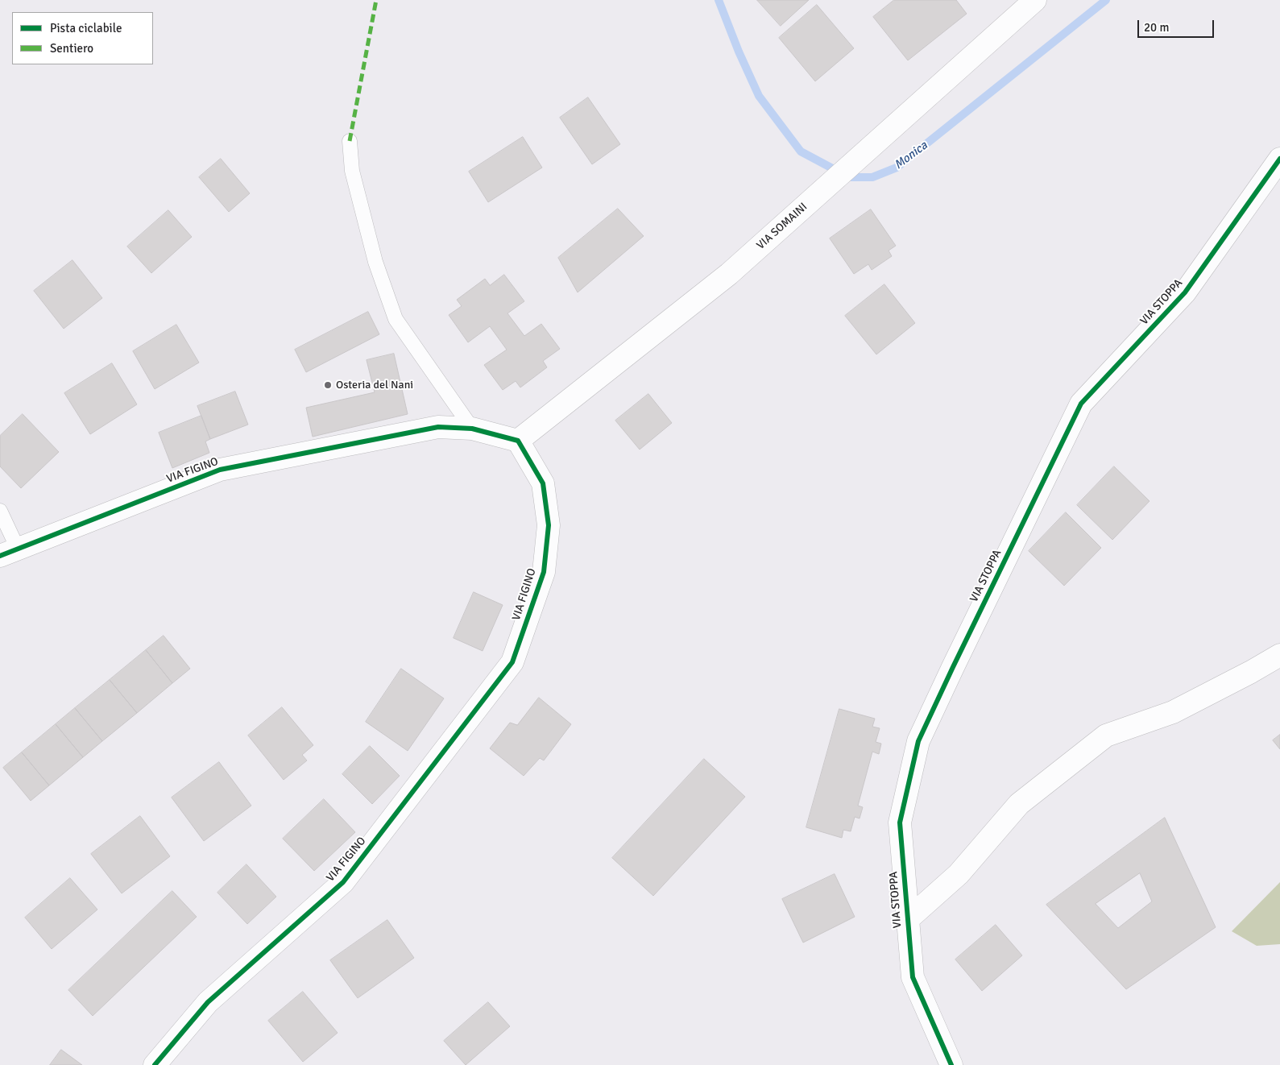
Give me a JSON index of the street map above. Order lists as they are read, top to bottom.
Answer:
{
  "streets": {
    "street": ["VIA SOMAINI", "VIA STOPPA", "VIA FIGINO"]
  },
  "crossings": [
    ["VIA SOMAINI", "VIA FIGINO"]
  ],
  "water": ["Monica"],
  "places": ["Osteria del Nani"],
  "legend": ["Pista ciclabile", "Sentiero"],
  "scale_bar": "20 m"
}
